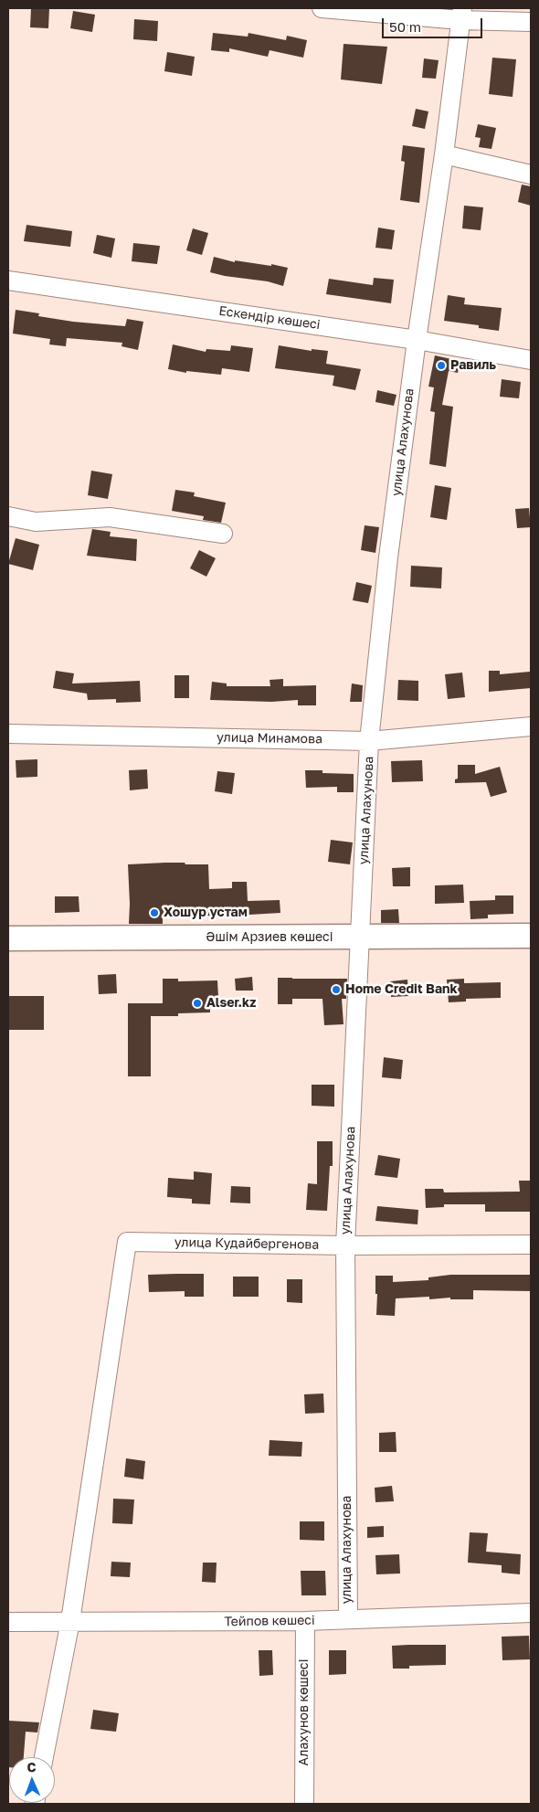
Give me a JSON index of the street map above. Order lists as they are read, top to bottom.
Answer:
{
  "streets": {
    "main road": ["Әшім Арзиев көшесі"],
    "street": [
      "Ескендір көшесі",
      "улица Алахунова",
      "улица Минамова",
      "улица Кудайбергенова",
      "Тейпов көшесі",
      "Алахунов көшесі"
    ]
  },
  "crossings": [
    ["Ескендір көшесі", "улица Алахунова"],
    ["улица Алахунова", "улица Минамова"],
    ["улица Алахунова", "Әшім Арзиев көшесі"],
    ["улица Алахунова", "улица Кудайбергенова"],
    ["улица Алахунова", "Тейпов көшесі"],
    ["улица Кудайбергенова", "Тейпов көшесі"],
    ["Тейпов көшесі", "Алахунов көшесі"]
  ],
  "places": [
    "Равиль",
    "Хошур устам",
    "Home Credit Bank",
    "Alser.kz"
  ],
  "scale_bar": "50 m",
  "north": "top"
}
